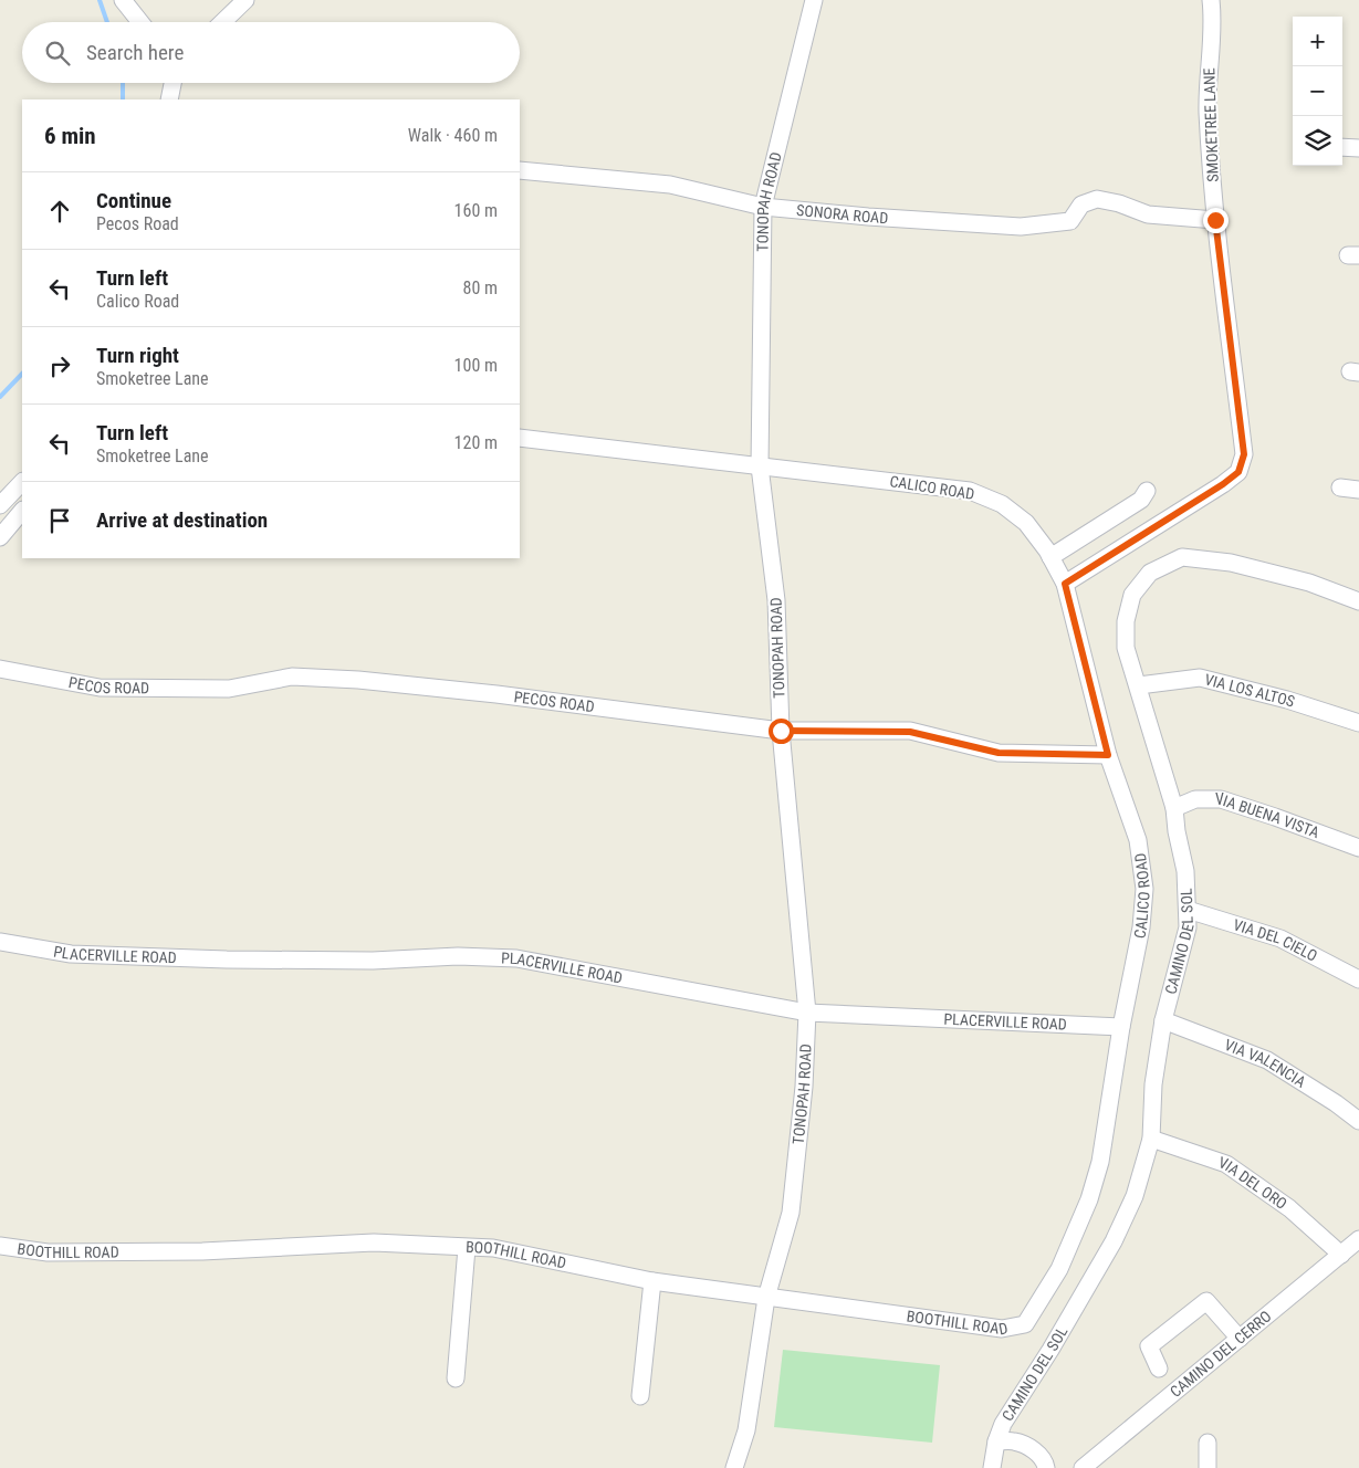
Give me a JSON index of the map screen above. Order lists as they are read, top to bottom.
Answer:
{
  "streets": {
    "street": [
      "SMOKETREE LANE",
      "TONOPAH ROAD",
      "SONORA ROAD",
      "CALICO ROAD",
      "PECOS ROAD",
      "VIA LOS ALTOS",
      "VIA BUENA VISTA",
      "CAMINO DEL SOL",
      "VIA DEL CIELO",
      "PLACERVILLE ROAD",
      "VIA VALENCIA",
      "VIA DEL ORO",
      "BOOTHILL ROAD",
      "CAMINO DEL CERRO"
    ]
  },
  "crossings": [
    ["SMOKETREE LANE", "SONORA ROAD"],
    ["SMOKETREE LANE", "CALICO ROAD"],
    ["TONOPAH ROAD", "SONORA ROAD"],
    ["TONOPAH ROAD", "CALICO ROAD"],
    ["TONOPAH ROAD", "PECOS ROAD"],
    ["TONOPAH ROAD", "PLACERVILLE ROAD"],
    ["TONOPAH ROAD", "BOOTHILL ROAD"],
    ["CALICO ROAD", "PECOS ROAD"],
    ["CALICO ROAD", "PLACERVILLE ROAD"],
    ["CALICO ROAD", "BOOTHILL ROAD"],
    ["VIA LOS ALTOS", "CAMINO DEL SOL"],
    ["VIA BUENA VISTA", "CAMINO DEL SOL"],
    ["CAMINO DEL SOL", "VIA DEL CIELO"],
    ["CAMINO DEL SOL", "VIA VALENCIA"],
    ["CAMINO DEL SOL", "VIA DEL ORO"],
    ["VIA DEL ORO", "CAMINO DEL CERRO"]
  ],
  "page": {
    "map_buttons": ["+", "−"],
    "search": "Search here",
    "heading": ["6 min", "Walk · 460 m"],
    "list": [
      ["Continue", "Pecos Road", "160 m"],
      ["Turn left", "Calico Road", "80 m"],
      ["Turn right", "Smoketree Lane", "100 m"],
      ["Turn left", "Smoketree Lane", "120 m"],
      "Arrive at destination"
    ]
  }
}
